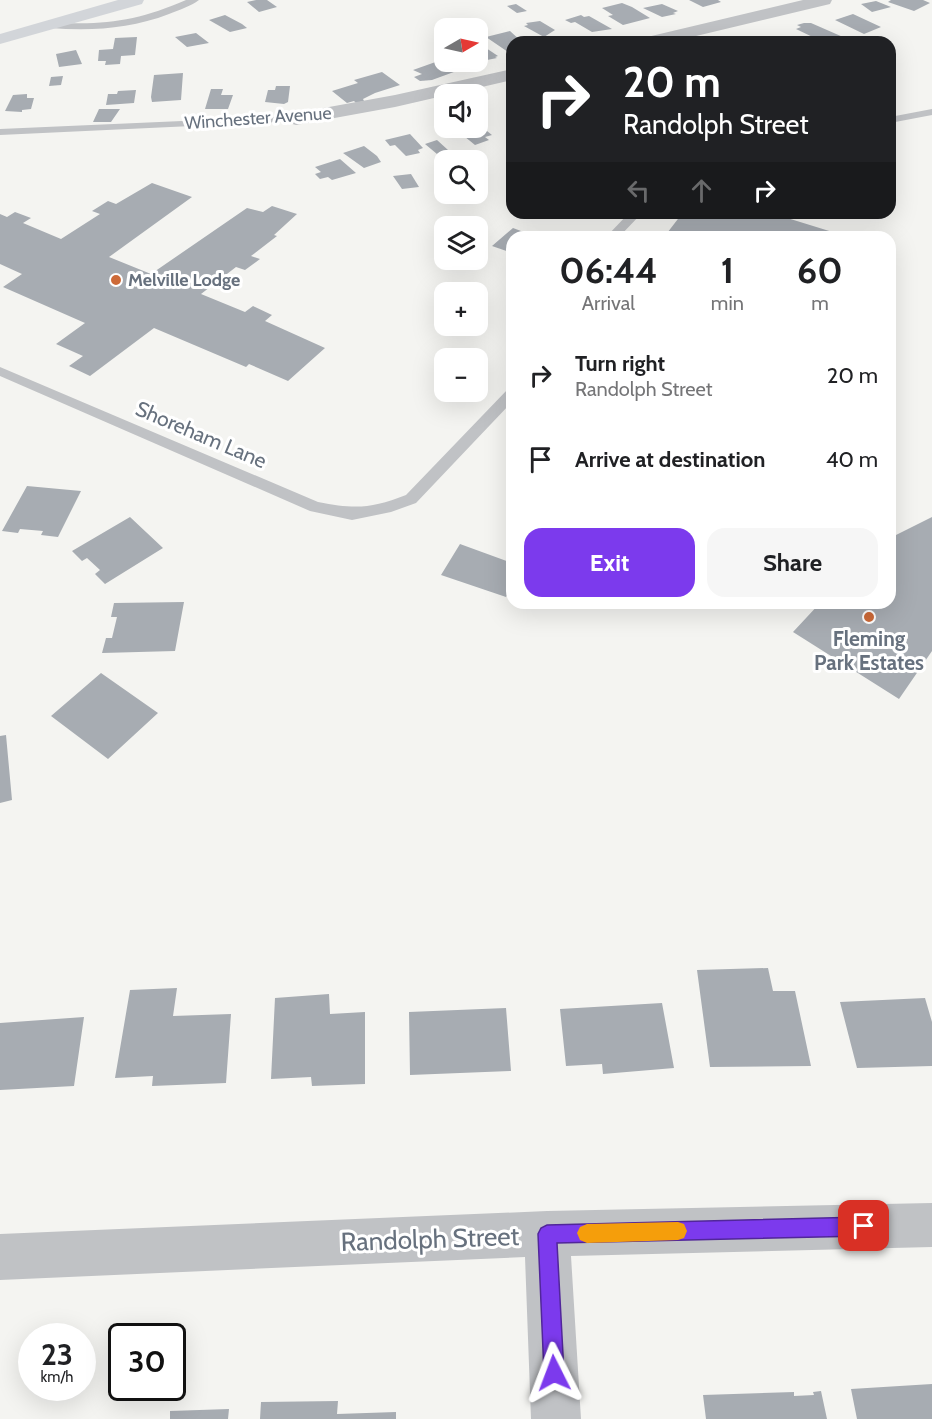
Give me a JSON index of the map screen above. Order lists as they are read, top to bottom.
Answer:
{
  "streets": {
    "street": ["Winchester Avenue", "Randolph Street"],
    "lane": ["Shoreham Lane"]
  },
  "places": ["Melville Lodge", "Fleming Park Estates"],
  "north": "right",
  "page": {
    "map_buttons": ["+", "−"],
    "turn": ["20 m", "Randolph Street"],
    "eta": [
      "06:44",
      "Arrival",
      "1",
      "min",
      "60",
      "m"
    ],
    "list": [
      {
        "name": "Turn right",
        "note": "Randolph Street",
        "value": "20 m"
      },
      {
        "name": "Arrive at destination",
        "value": "40 m"
      }
    ],
    "buttons": ["Exit", "Share"],
    "speed": "23 km/h",
    "limit": "30"
  }
}
